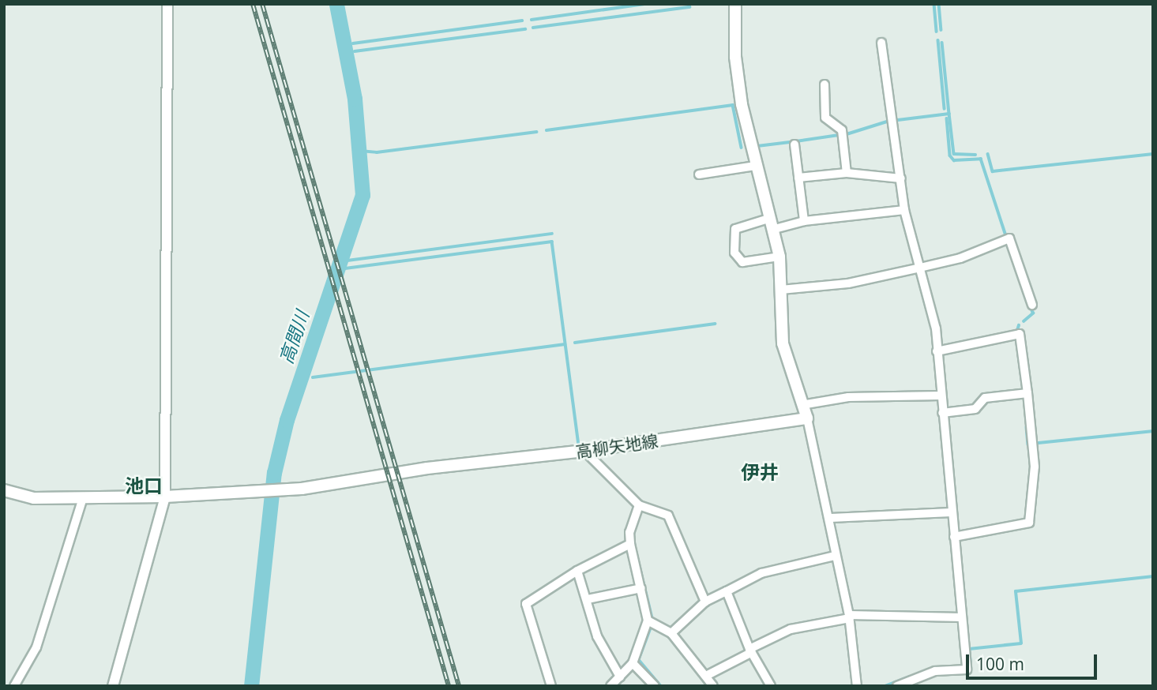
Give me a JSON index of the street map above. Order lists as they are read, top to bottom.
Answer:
{
  "streets": {
    "main road": ["高柳矢地線"]
  },
  "districts": ["伊井", "池口"],
  "water": ["高間川"],
  "scale_bar": "100 m"
}
